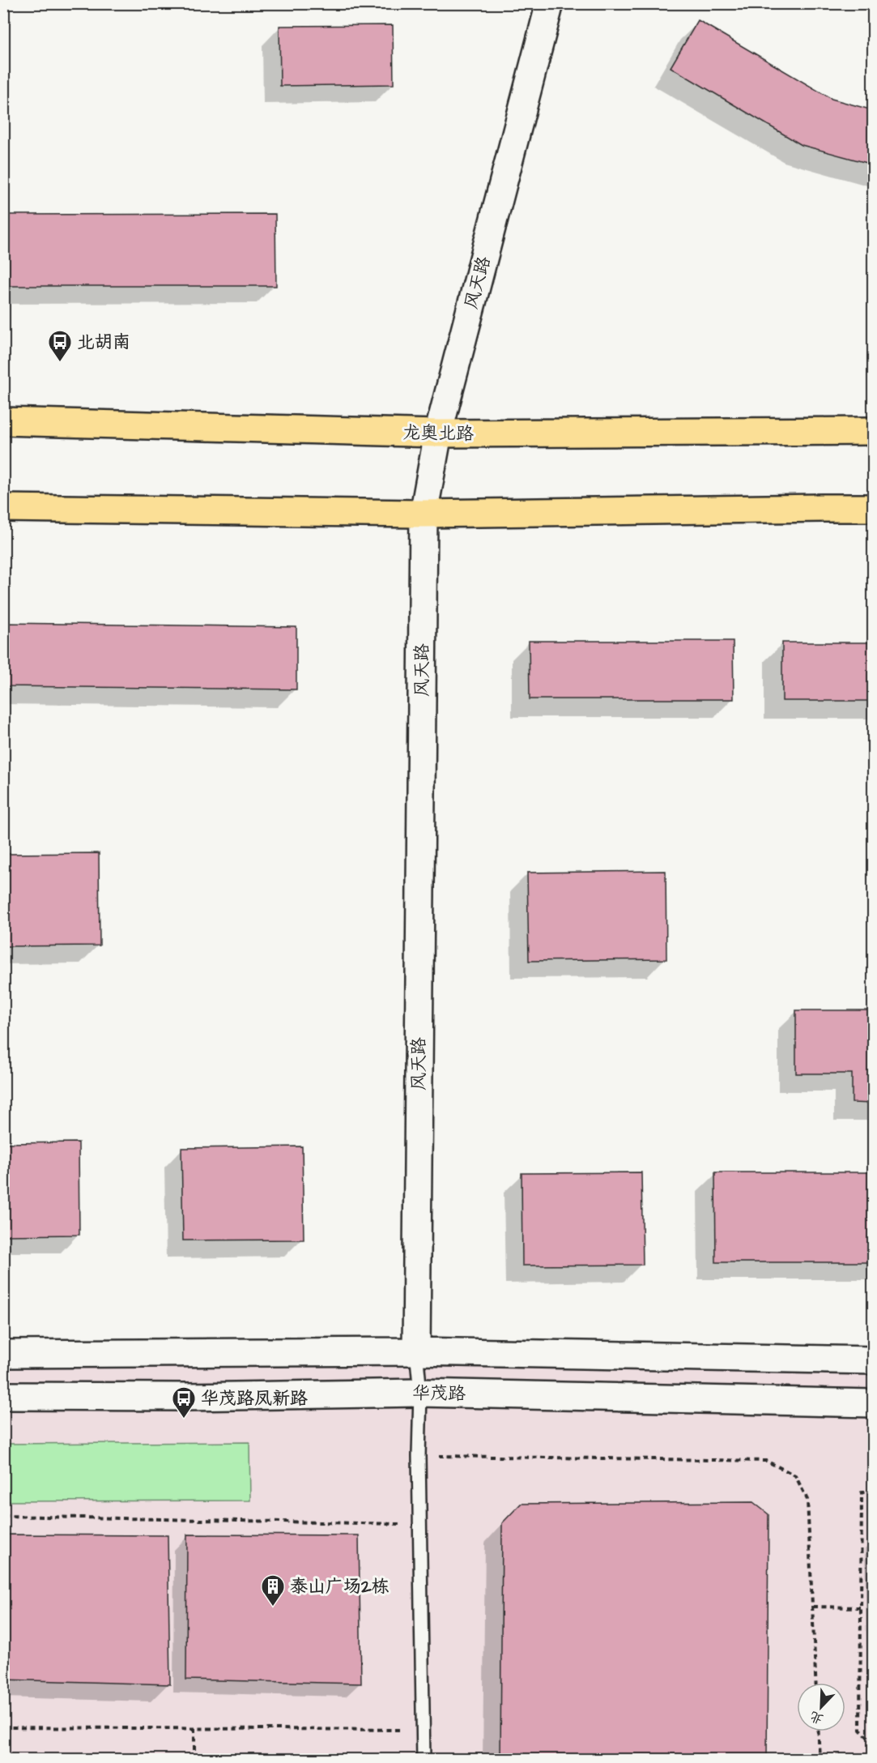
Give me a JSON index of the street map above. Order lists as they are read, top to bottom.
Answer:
{
  "streets": {
    "main road": ["龙奥北路"],
    "street": ["风天路", "华茂路"]
  },
  "crossings": [
    ["风天路", "龙奥北路"]
  ],
  "places": {
    "bus stop": ["北胡南", "华茂路凤新路"],
    "building": ["泰山广场2栋"]
  },
  "north": "bottom left"
}
